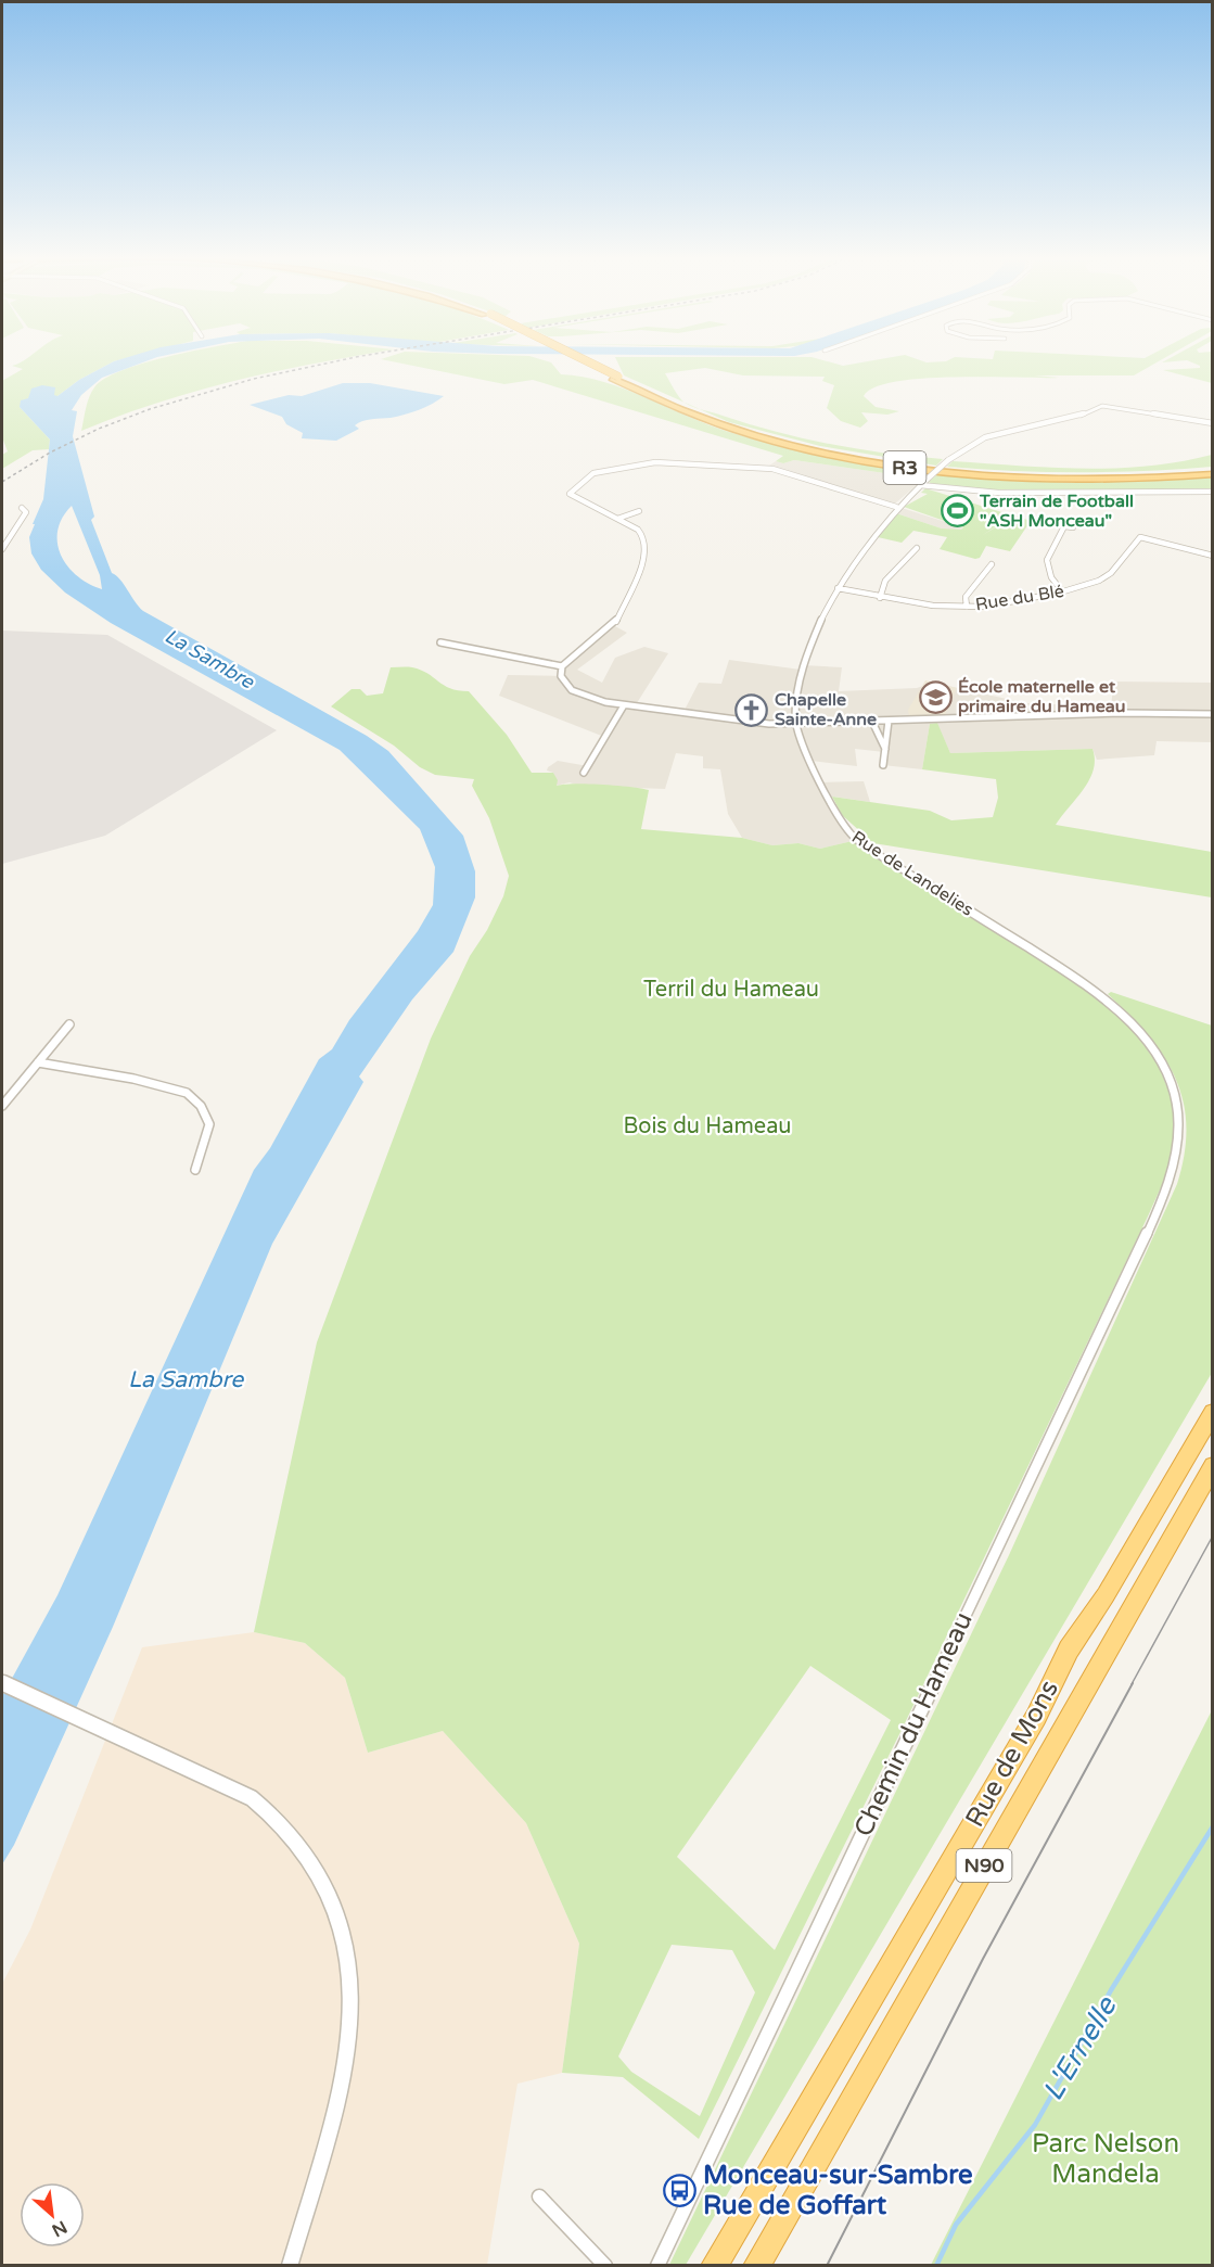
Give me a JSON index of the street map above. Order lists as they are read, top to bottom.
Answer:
{
  "streets": {
    "highway": ["R3", "Rue de Mons", "N90"],
    "street": ["Rue du Blé", "Rue de Landelies", "Chemin du Hameau"]
  },
  "crossings": [
    ["Rue du Blé", "Rue de Landelies"],
    ["Rue de Landelies", "Chemin du Hameau"]
  ],
  "water": ["La Sambre", "L'Ernelle"],
  "parks": ["Terril du Hameau", "Bois du Hameau", "Parc Nelson Mandela"],
  "places": {
    "sports": ["Terrain de Football \"ASH Monceau\""],
    "school or university": ["École maternelle et primaire du Hameau"],
    "church": ["Chapelle Sainte-Anne"],
    "bus stop": ["Monceau-sur-Sambre Rue de Goffart"]
  },
  "north": "bottom right"
}
